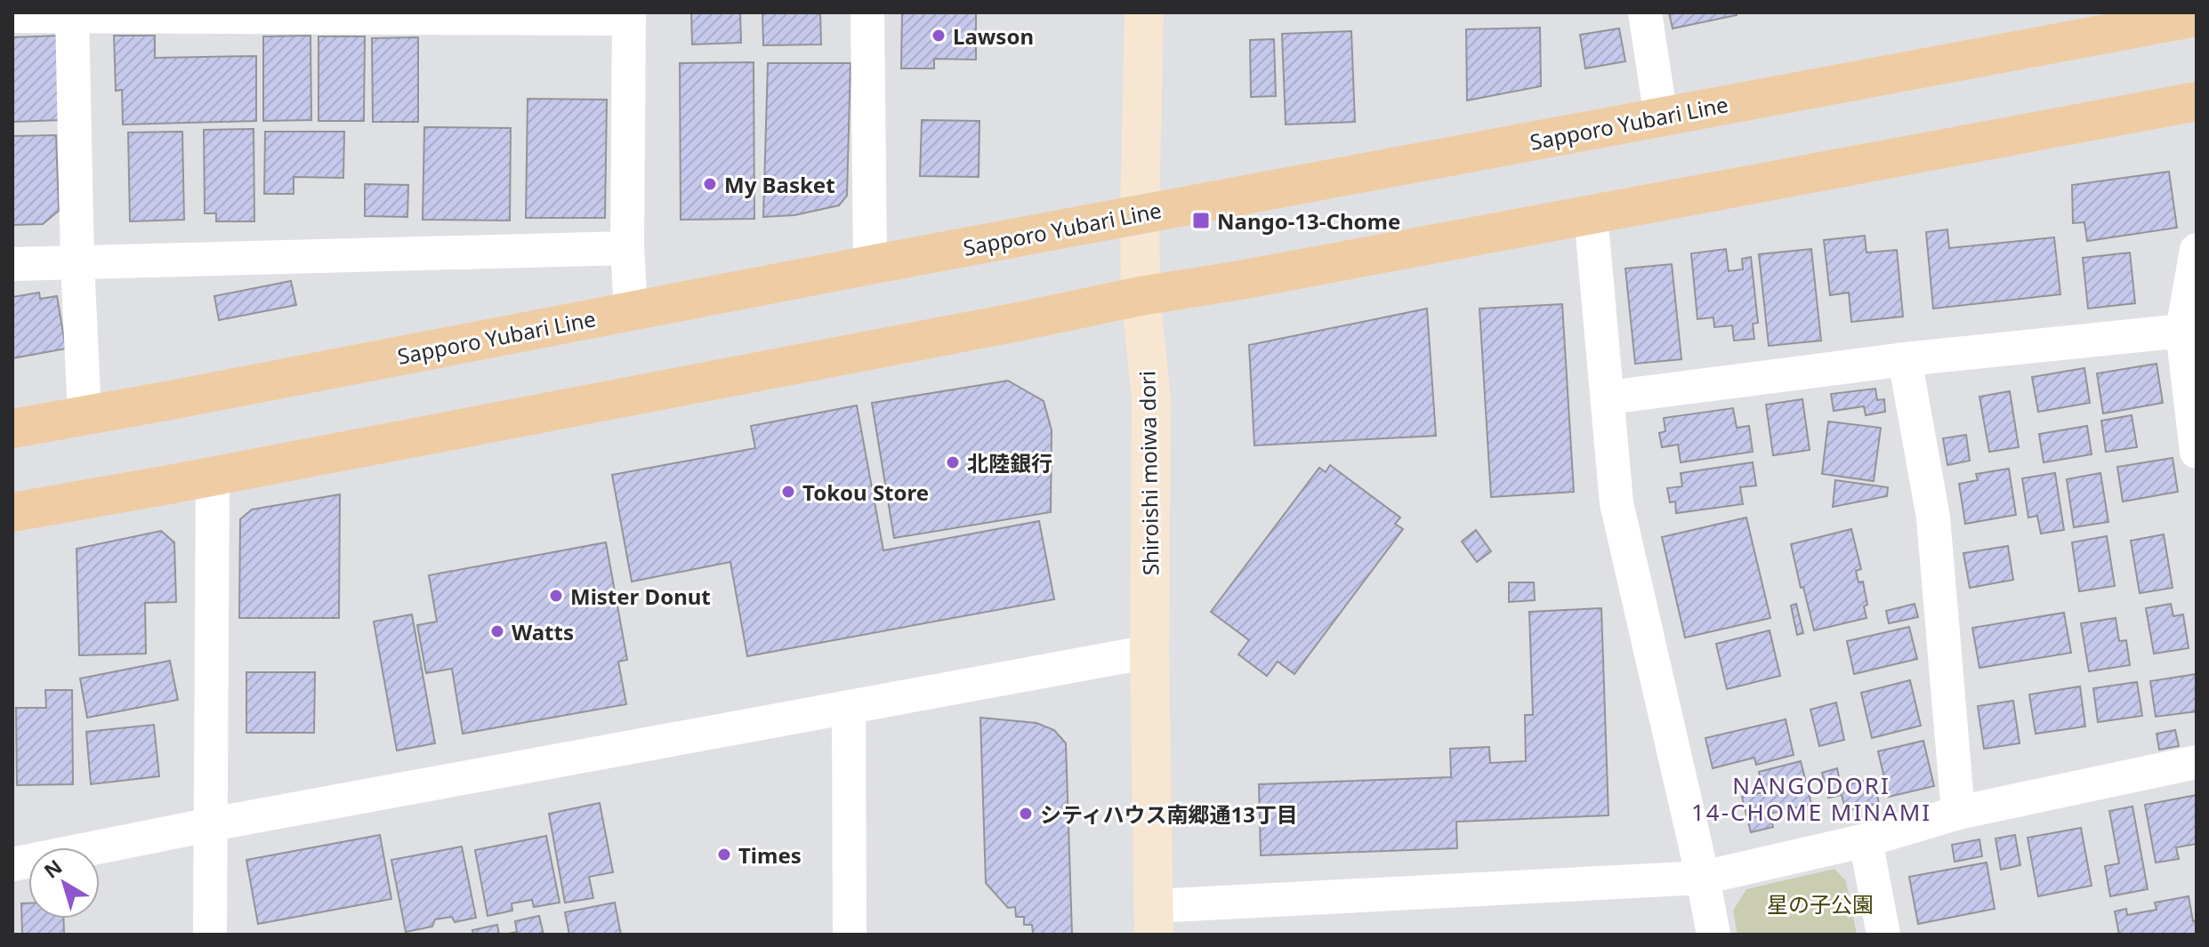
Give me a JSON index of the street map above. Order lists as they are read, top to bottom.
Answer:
{
  "streets": {
    "main road": ["Sapporo Yubari Line", "Shiroishi moiwa dori"]
  },
  "crossings": [
    ["Sapporo Yubari Line", "Shiroishi moiwa dori"]
  ],
  "districts": ["NANGODORI 14-CHOME MINAMI"],
  "parks": ["星の子公園"],
  "places": {
    "other": [
      "Lawson",
      "My Basket",
      "北陸銀行",
      "Tokou Store",
      "Mister Donut",
      "Watts",
      "シティハウス南郷通13丁目",
      "Times"
    ],
    "transit": ["Nango-13-Chome"]
  },
  "north": "top left"
}
